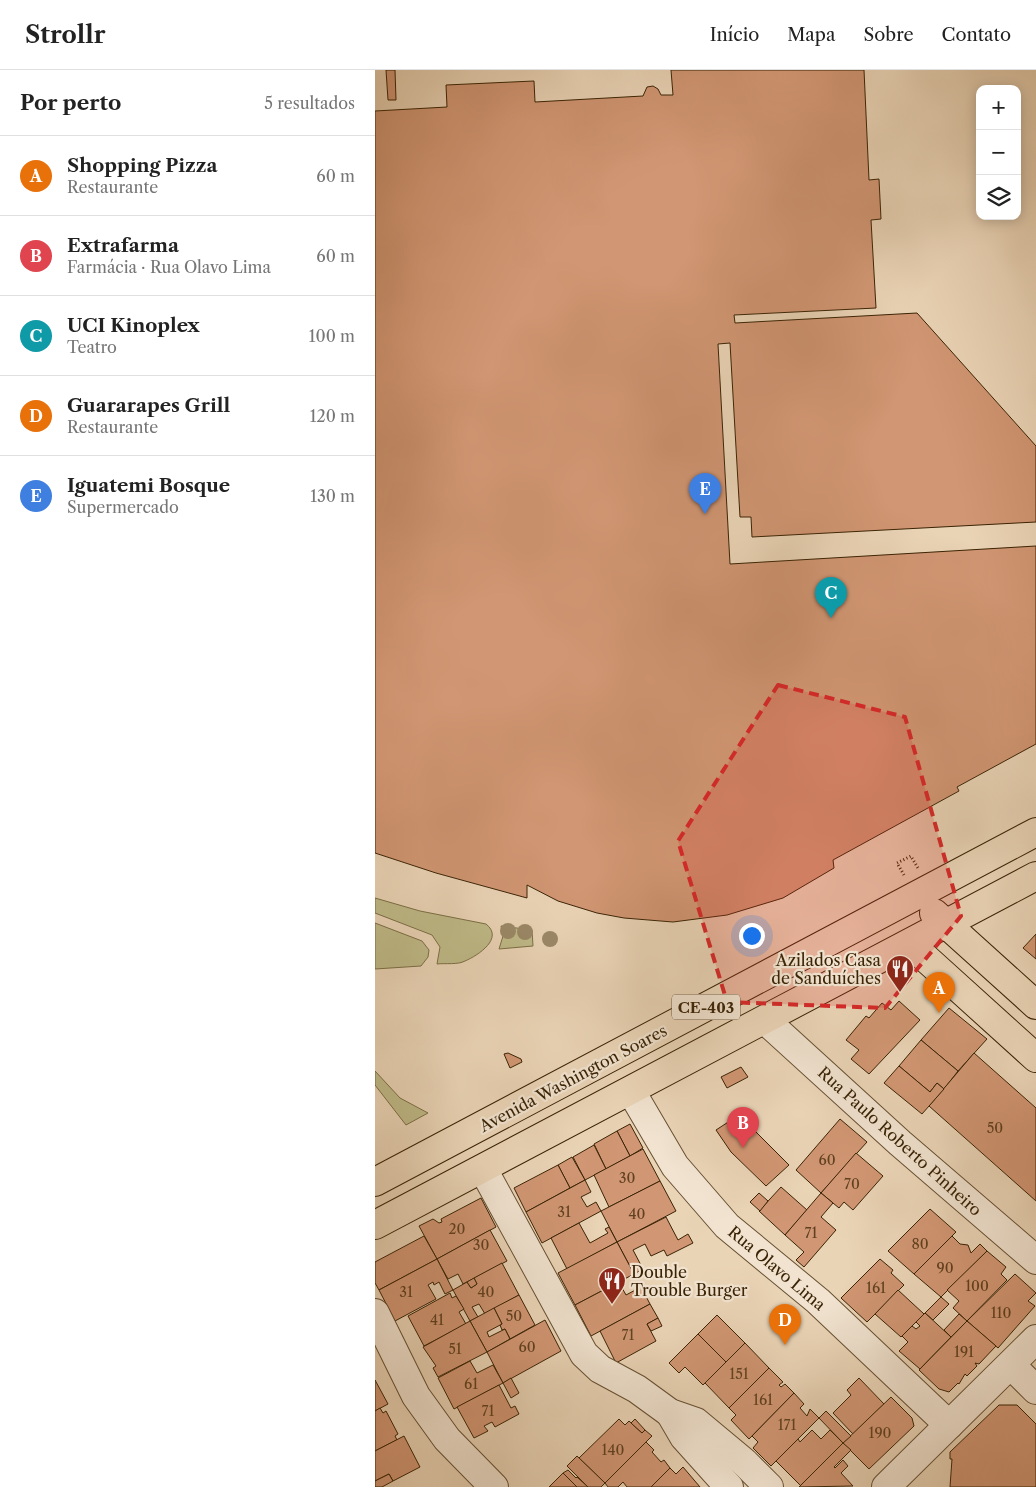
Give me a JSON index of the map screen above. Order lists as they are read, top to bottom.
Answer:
{
  "streets": {
    "main road": ["CE-403", "Avenida Washington Soares"],
    "street": ["Rua Paulo Roberto Pinheiro", "Rua Olavo Lima"]
  },
  "crossings": [
    ["CE-403", "Rua Paulo Roberto Pinheiro"],
    ["CE-403", "Rua Olavo Lima"]
  ],
  "places": {
    "restaurant": ["Azilados Casa de Sanduíches", "Double Trouble Burger"]
  },
  "house_numbers": [
    "50",
    "60",
    "30",
    "70",
    "31",
    "40",
    "20",
    "71",
    "80",
    "30",
    "90",
    "100",
    "161",
    "31",
    "40",
    "110",
    "50",
    "41",
    "71",
    "60",
    "51",
    "191",
    "151",
    "61",
    "161",
    "71",
    "171",
    "190",
    "140"
  ],
  "page": {
    "header": "Strollr",
    "nav": [
      "Início",
      "Mapa",
      "Sobre",
      "Contato"
    ],
    "heading": ["Por perto", "5 resultados"],
    "map_buttons": ["+", "−"],
    "list": [
      {
        "mark": "A",
        "name": "Shopping Pizza",
        "note": "Restaurante",
        "value": "60 m"
      },
      {
        "mark": "B",
        "name": "Extrafarma",
        "note": "Farmácia · Rua Olavo Lima",
        "value": "60 m"
      },
      {
        "mark": "C",
        "name": "UCI Kinoplex",
        "note": "Teatro",
        "value": "100 m"
      },
      {
        "mark": "D",
        "name": "Guararapes Grill",
        "note": "Restaurante",
        "value": "120 m"
      },
      {
        "mark": "E",
        "name": "Iguatemi Bosque",
        "note": "Supermercado",
        "value": "130 m"
      }
    ],
    "pins": [
      "E",
      "C",
      "A",
      "B",
      "D"
    ]
  }
}
